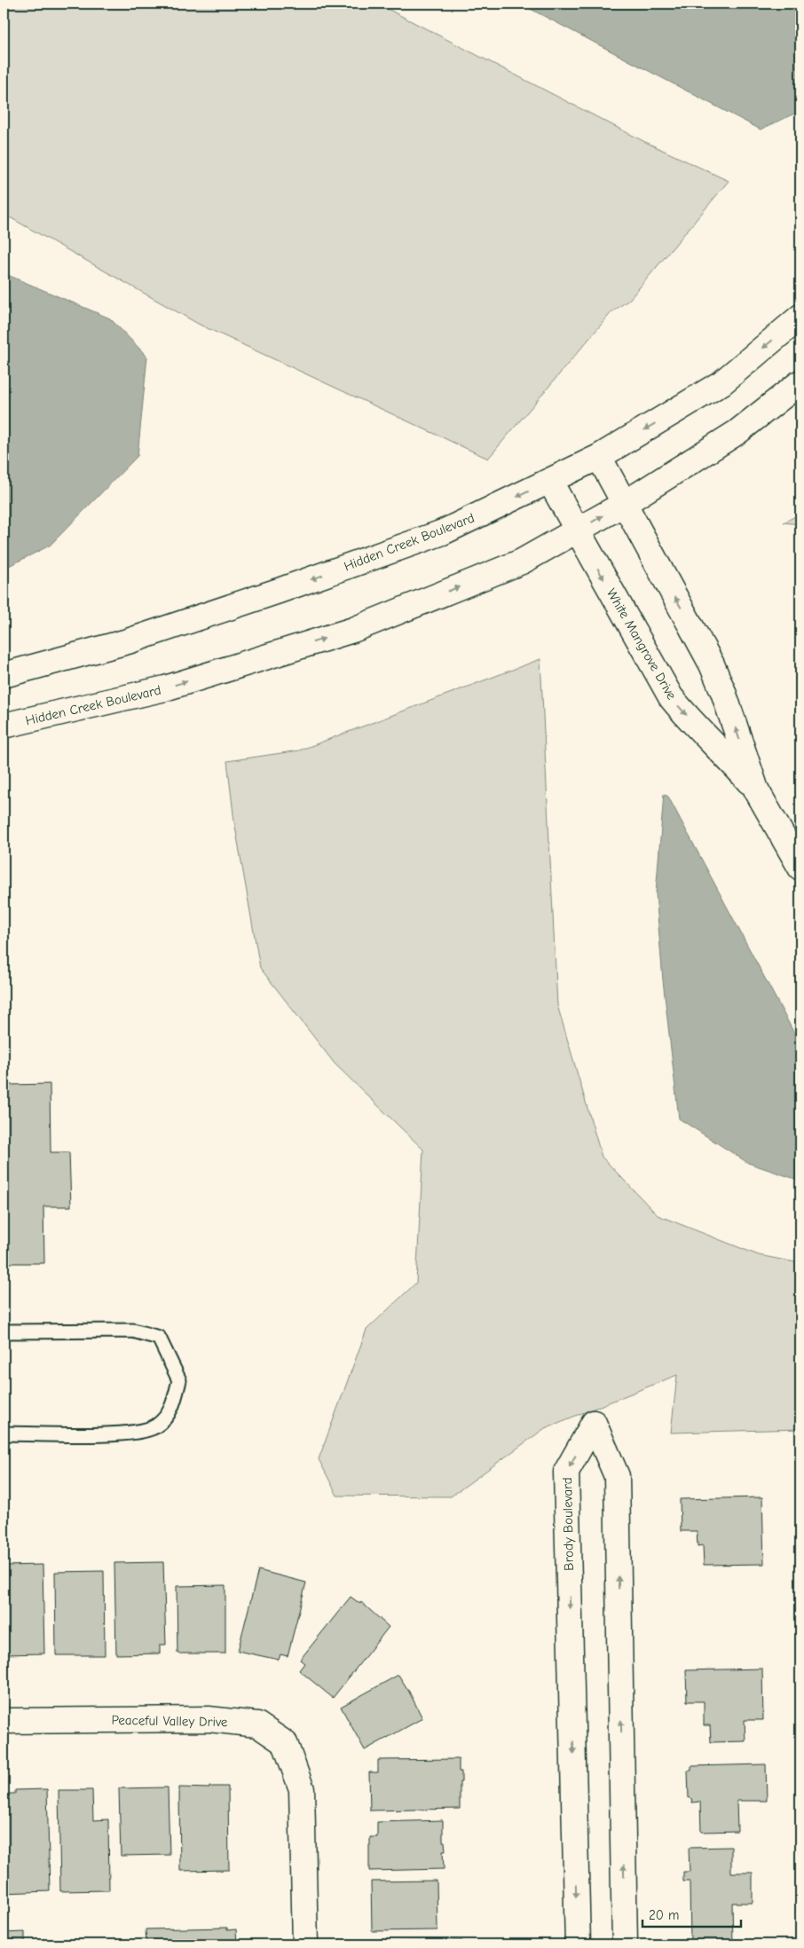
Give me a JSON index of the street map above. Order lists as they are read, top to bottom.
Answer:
{
  "streets": {
    "street": [
      "Hidden Creek Boulevard",
      "White Mangrove Drive",
      "Brody Boulevard",
      "Peaceful Valley Drive"
    ]
  },
  "crossings": [
    ["Hidden Creek Boulevard", "White Mangrove Drive"]
  ],
  "scale_bar": "20 m"
}
